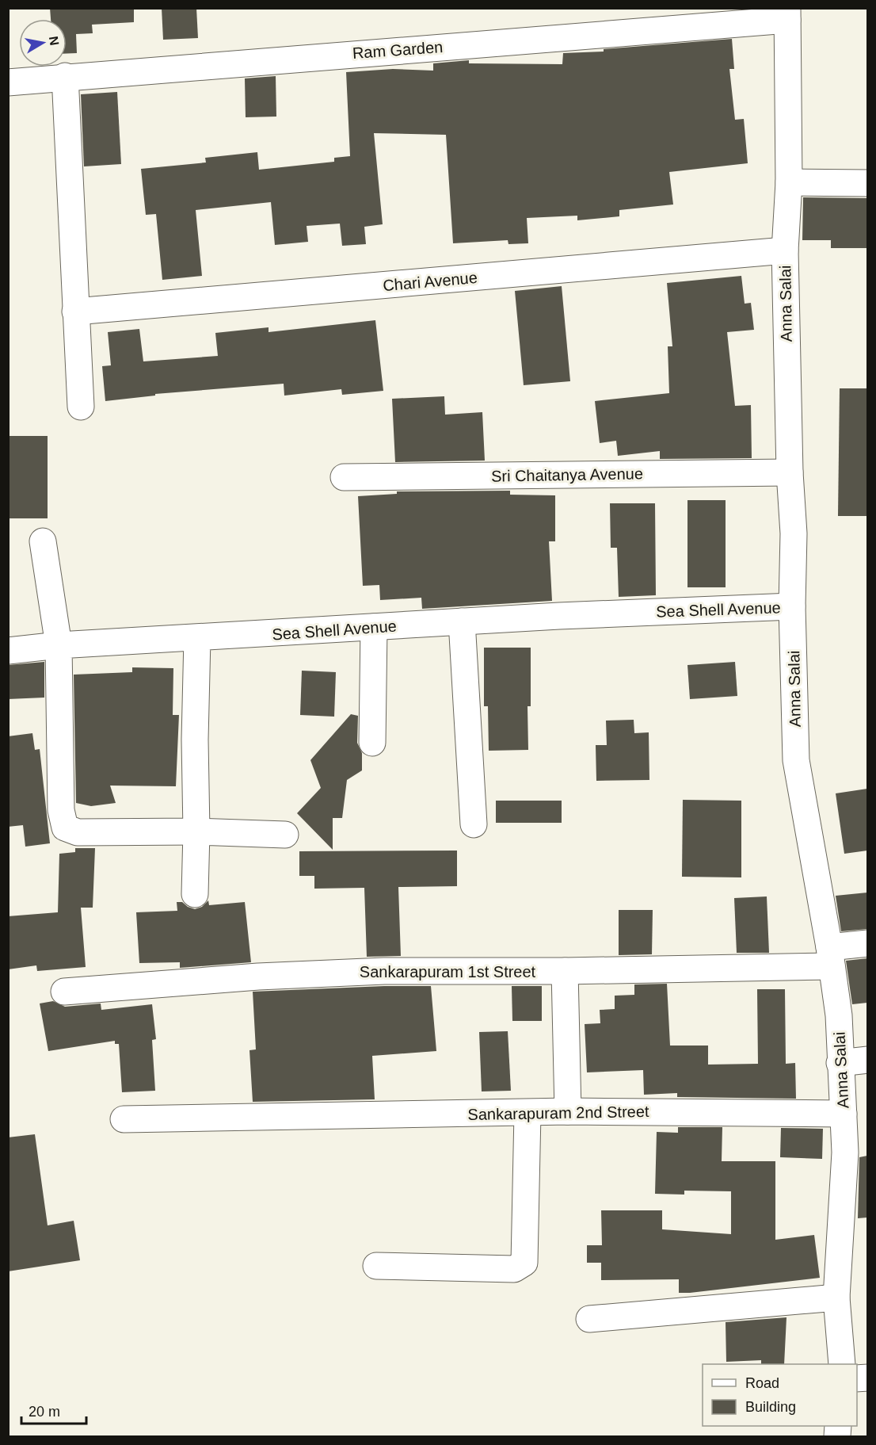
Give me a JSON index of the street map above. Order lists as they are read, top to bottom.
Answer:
{
  "streets": {
    "street": [
      "Ram Garden",
      "Chari Avenue",
      "Anna Salai",
      "Sri Chaitanya Avenue",
      "Sea Shell Avenue",
      "Sankarapuram 1st Street",
      "Sankarapuram 2nd Street"
    ]
  },
  "crossings": [
    ["Ram Garden", "Anna Salai"],
    ["Chari Avenue", "Anna Salai"],
    ["Anna Salai", "Sri Chaitanya Avenue"],
    ["Anna Salai", "Sea Shell Avenue"],
    ["Anna Salai", "Sankarapuram 1st Street"],
    ["Anna Salai", "Sankarapuram 2nd Street"]
  ],
  "legend": ["Road", "Building"],
  "scale_bar": "20 m",
  "north": "right"
}
